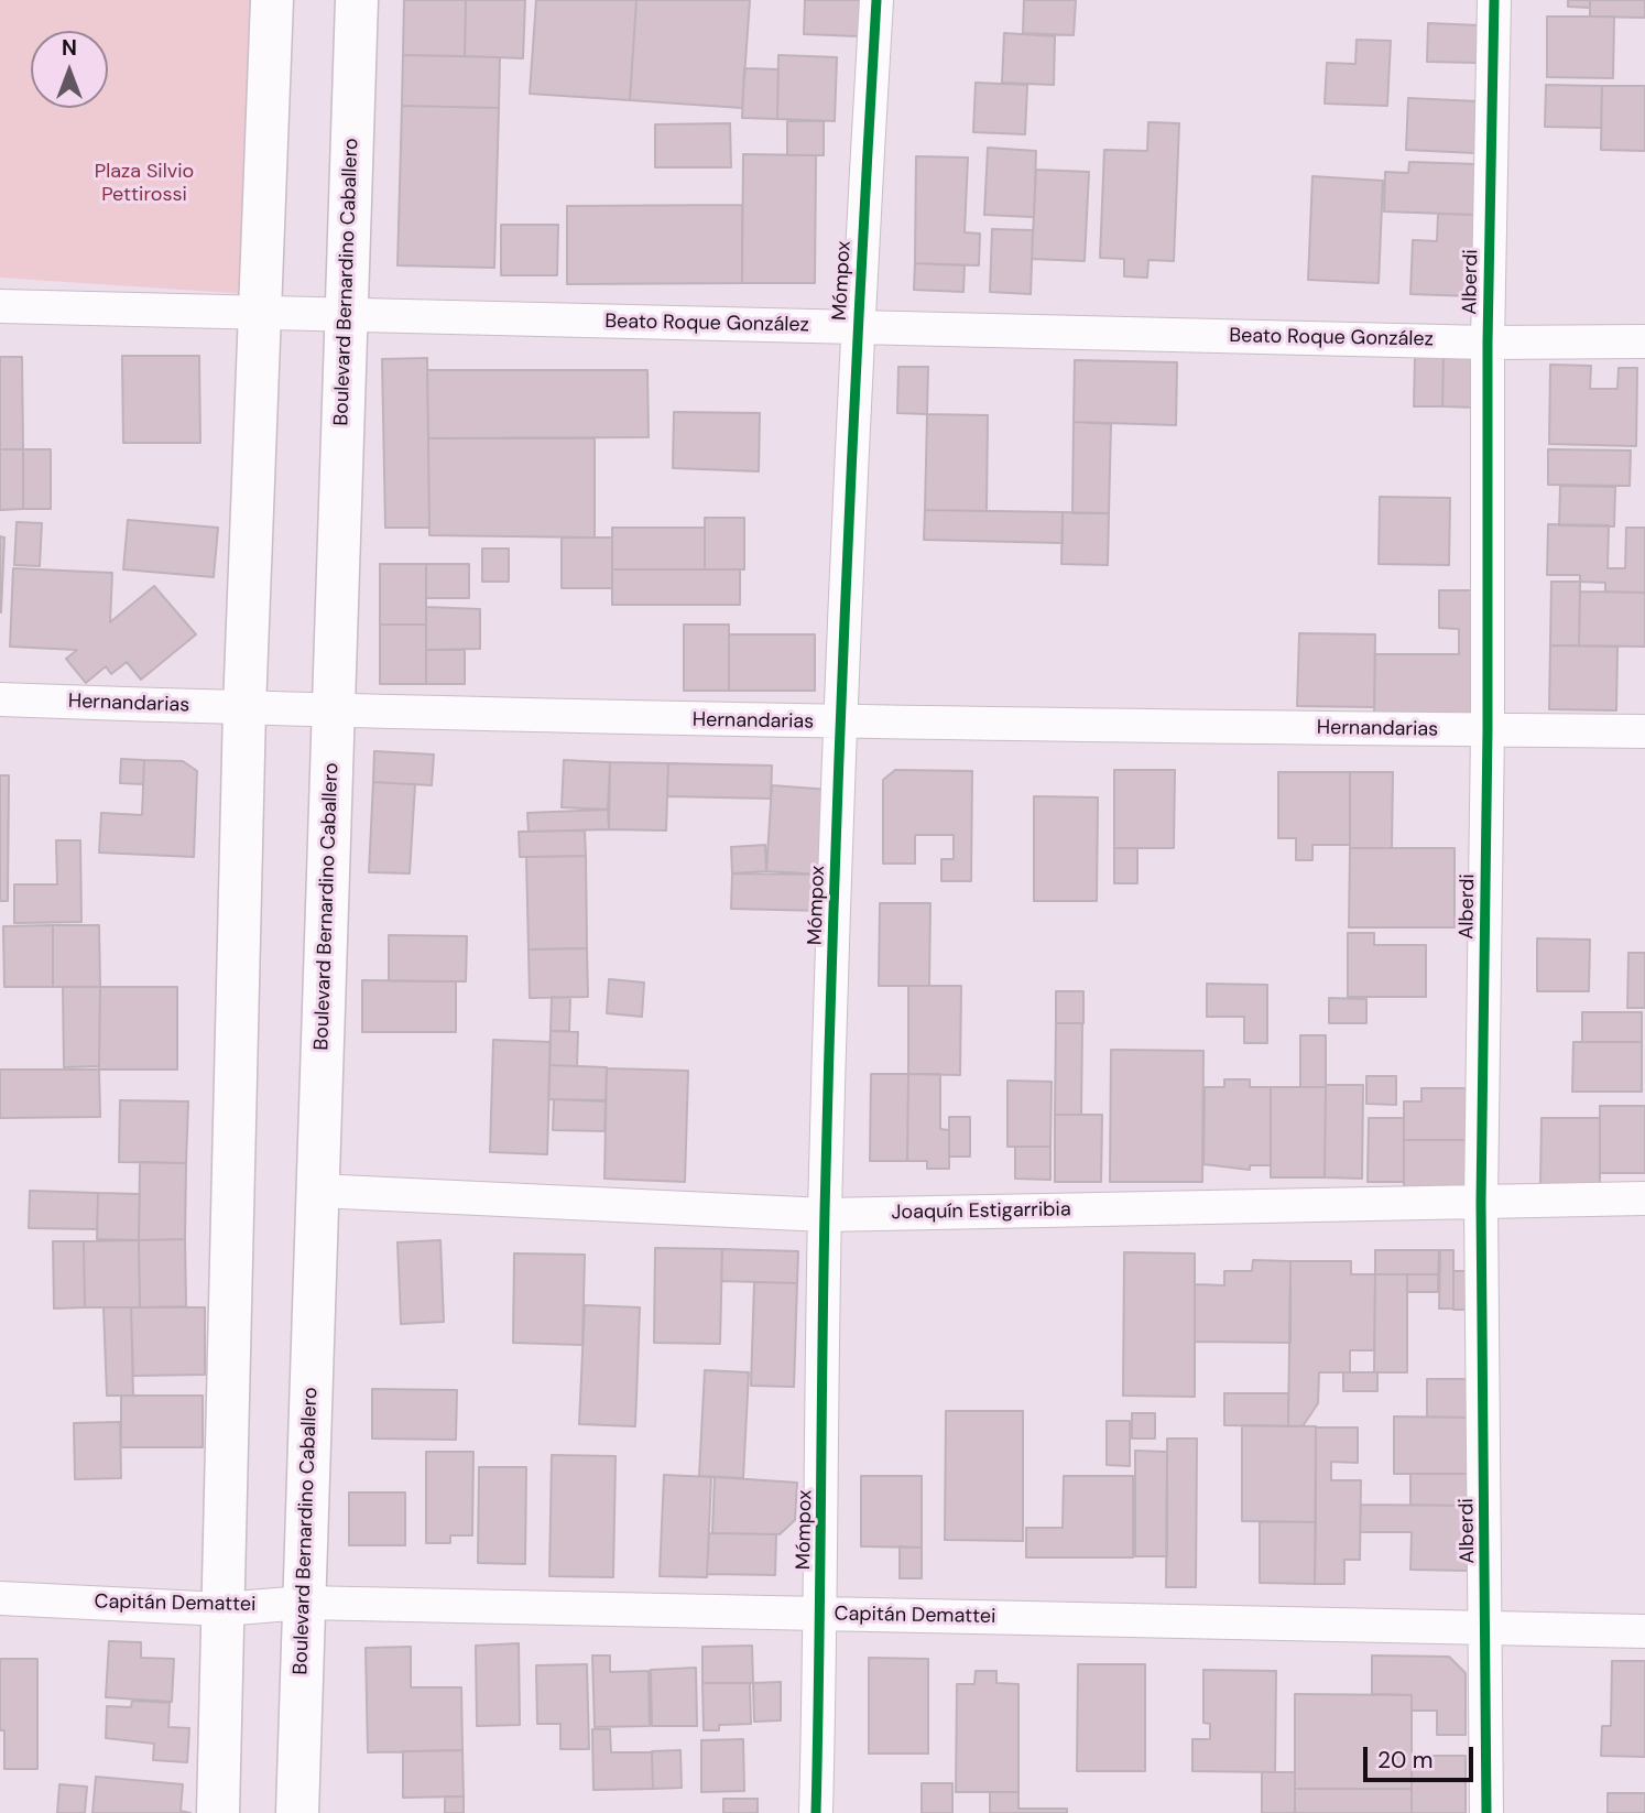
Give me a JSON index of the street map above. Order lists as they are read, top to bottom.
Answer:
{
  "streets": {
    "main road": ["Boulevard Bernardino Caballero"],
    "street": [
      "Mómpox",
      "Alberdi",
      "Beato Roque González",
      "Hernandarias",
      "Joaquín Estigarribia",
      "Capitán Demattei"
    ]
  },
  "crossings": [
    ["Mómpox", "Beato Roque González"],
    ["Mómpox", "Hernandarias"],
    ["Mómpox", "Joaquín Estigarribia"],
    ["Mómpox", "Capitán Demattei"],
    ["Boulevard Bernardino Caballero", "Beato Roque González"],
    ["Boulevard Bernardino Caballero", "Hernandarias"],
    ["Boulevard Bernardino Caballero", "Joaquín Estigarribia"],
    ["Boulevard Bernardino Caballero", "Capitán Demattei"],
    ["Alberdi", "Beato Roque González"],
    ["Alberdi", "Hernandarias"],
    ["Alberdi", "Joaquín Estigarribia"],
    ["Alberdi", "Capitán Demattei"]
  ],
  "parks": ["Plaza Silvio Pettirossi"],
  "scale_bar": "20 m",
  "north": "top"
}
